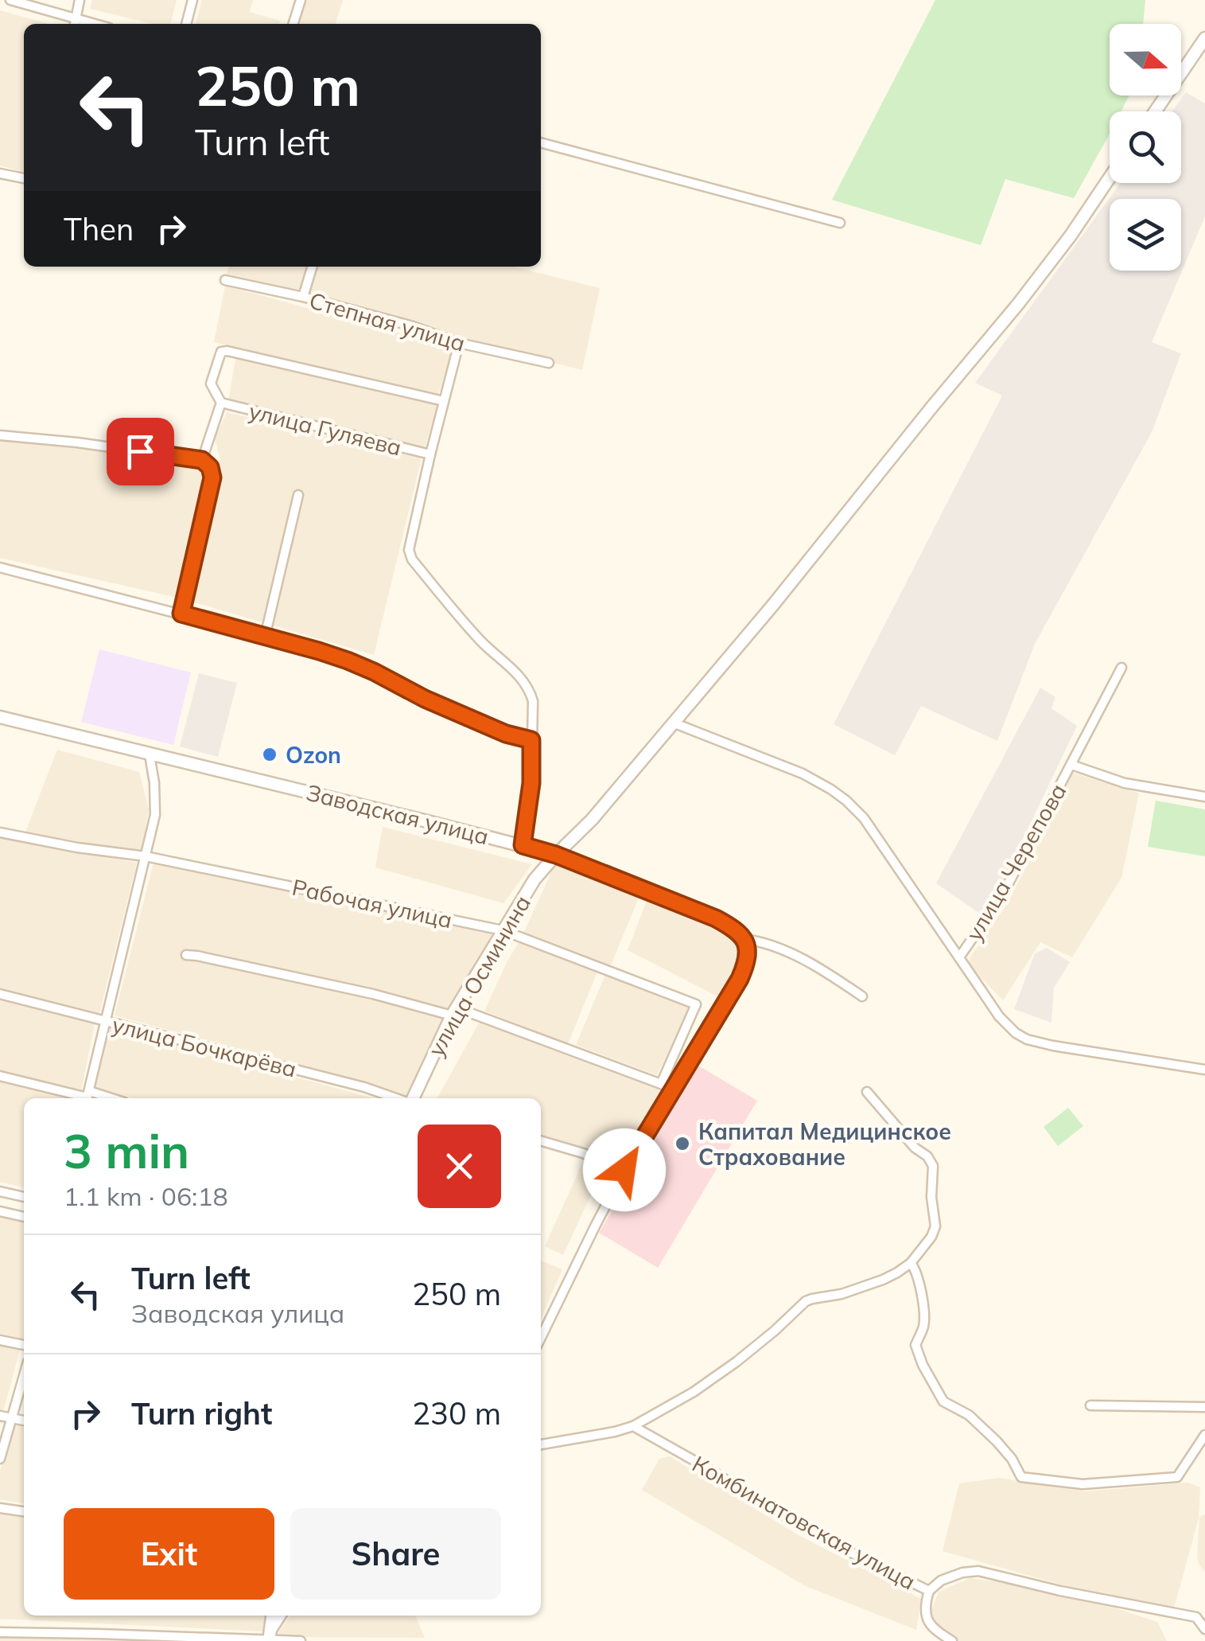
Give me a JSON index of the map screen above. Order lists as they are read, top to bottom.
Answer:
{
  "streets": {
    "street": [
      "Степная улица",
      "улица Гуляева",
      "Заводская улица",
      "улица Черепова",
      "Рабочая улица",
      "улица Осминина",
      "улица Бочкарёва",
      "Комбинатовская улица"
    ]
  },
  "crossings": [
    ["Заводская улица", "улица Осминина"],
    ["улица Черепова", "улица Осминина"],
    ["Рабочая улица", "улица Осминина"]
  ],
  "places": ["Ozon", "Капитал Медицинское Страхование"],
  "north": "right",
  "page": {
    "turn": ["250 m", "Turn left"],
    "then": "Then",
    "heading": ["3 min", "1.1 km · 06:18"],
    "list": [
      {
        "name": "Turn left",
        "note": "Заводская улица",
        "value": "250 m"
      },
      {
        "name": "Turn right",
        "value": "230 m"
      }
    ],
    "buttons": ["Exit", "Share"]
  }
}
